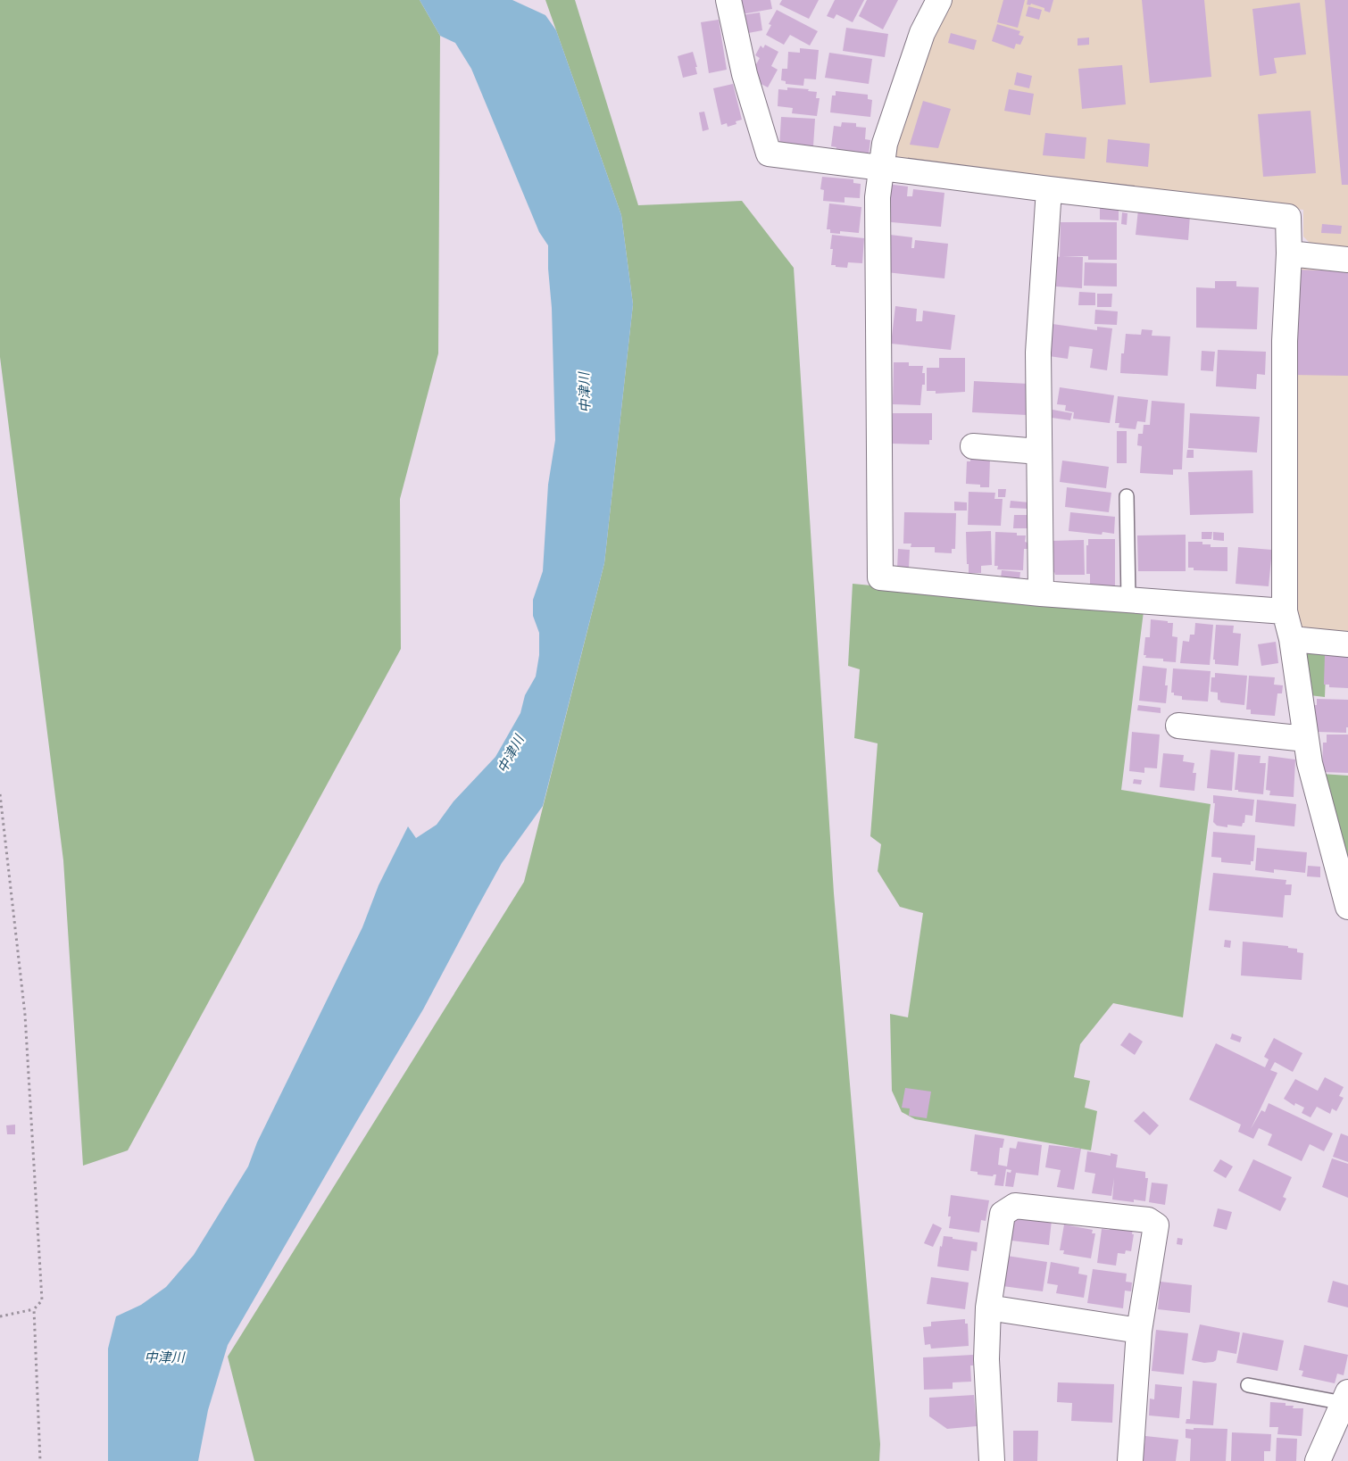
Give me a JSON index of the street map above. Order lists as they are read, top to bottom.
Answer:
{
  "water": ["中津川"]
}
